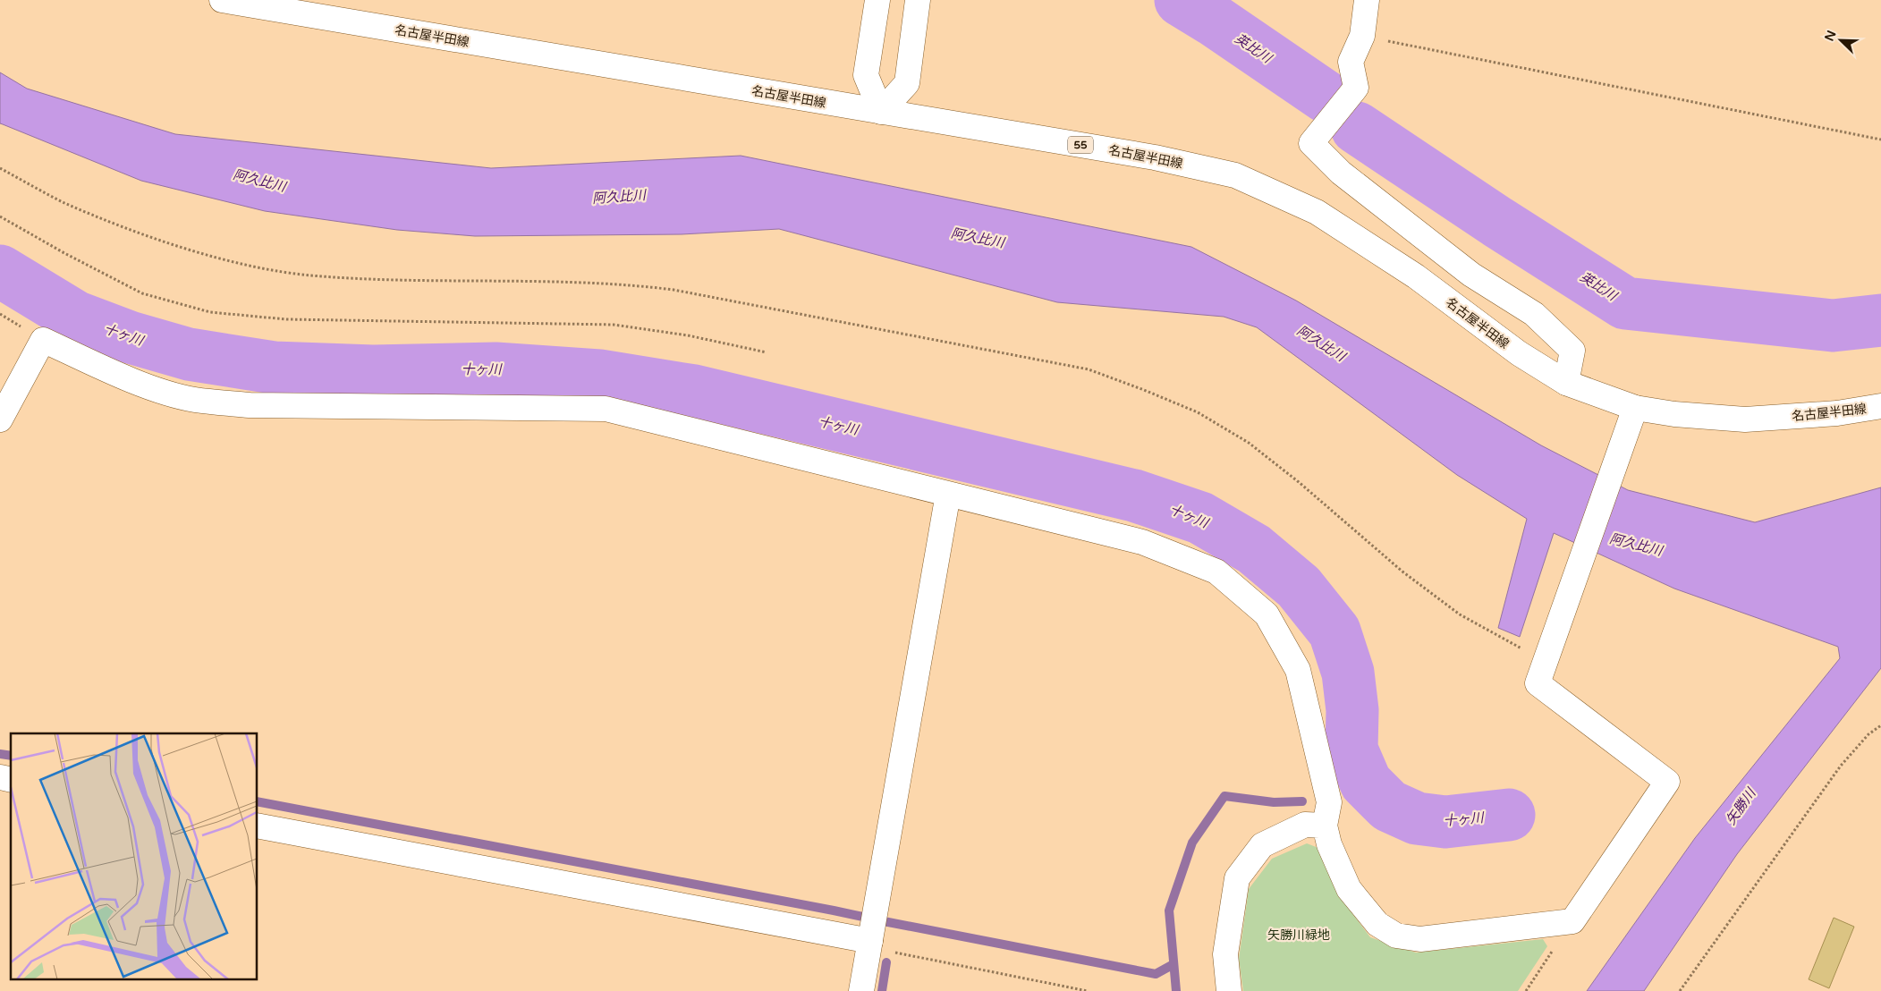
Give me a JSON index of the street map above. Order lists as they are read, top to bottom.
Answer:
{
  "streets": {
    "street": ["名古屋半田線", "55"]
  },
  "water": [
    "英比川",
    "阿久比川",
    "十ヶ川",
    "矢勝川"
  ],
  "parks": ["矢勝川緑地"],
  "north": "top left"
}
